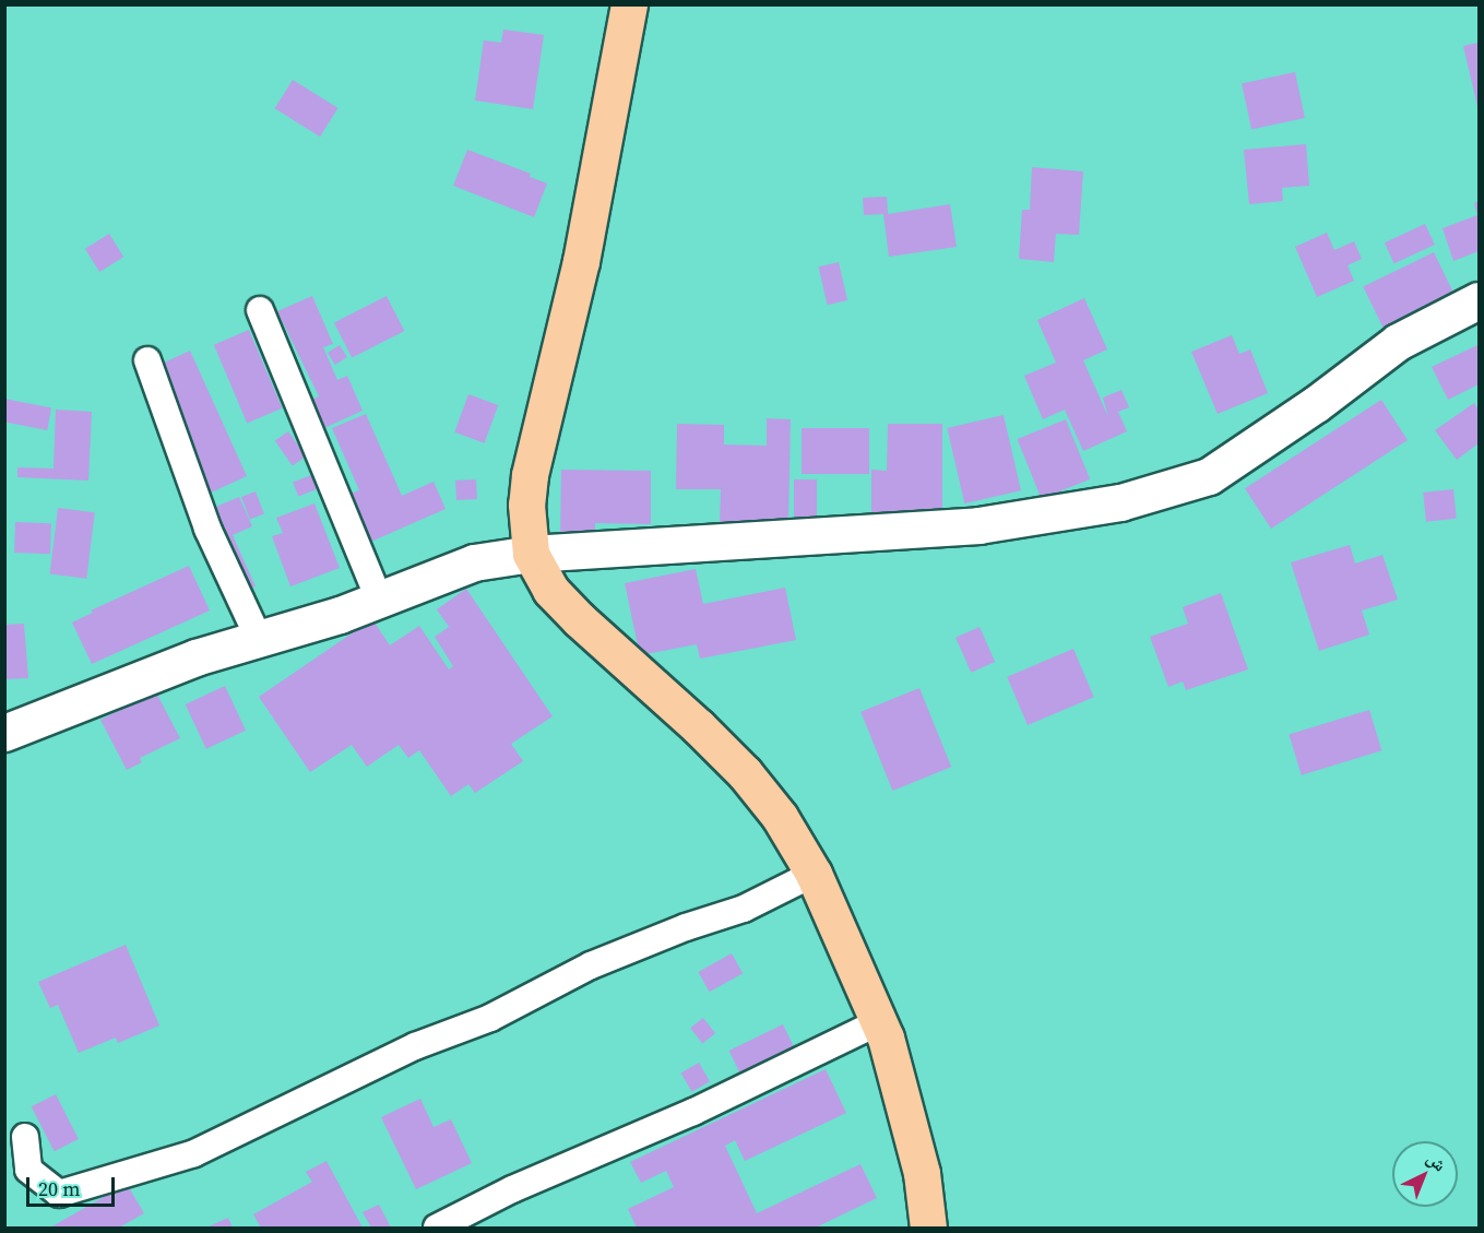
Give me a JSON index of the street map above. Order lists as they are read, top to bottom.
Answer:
{
  "scale_bar": "20 m",
  "north": "top right"
}
